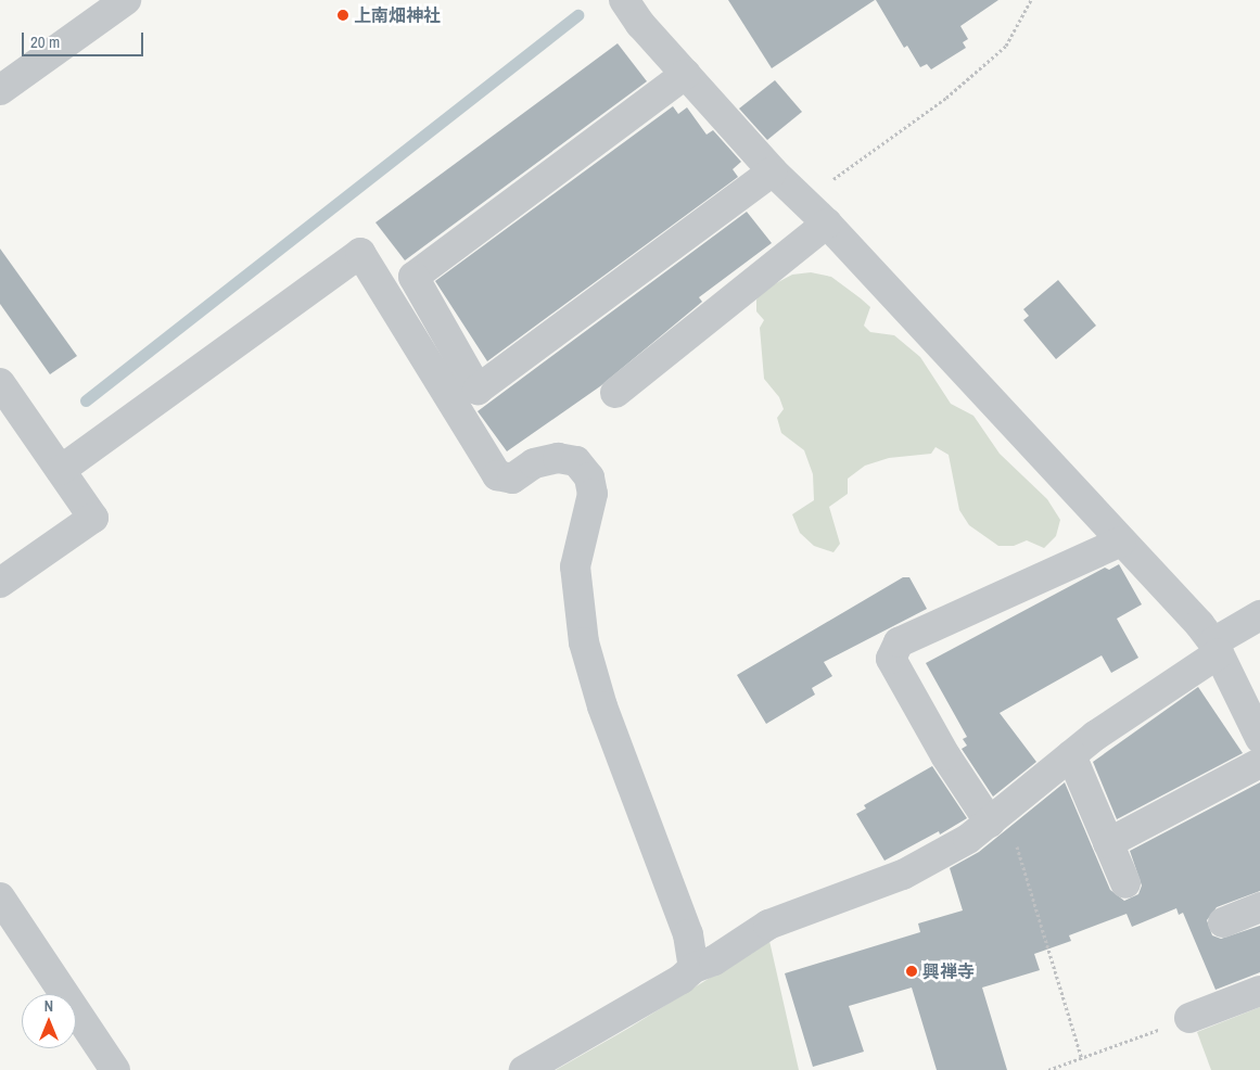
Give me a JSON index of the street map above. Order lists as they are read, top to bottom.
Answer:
{
  "places": ["上南畑神社", "興禅寺"],
  "scale_bar": "20 m",
  "north": "top"
}
